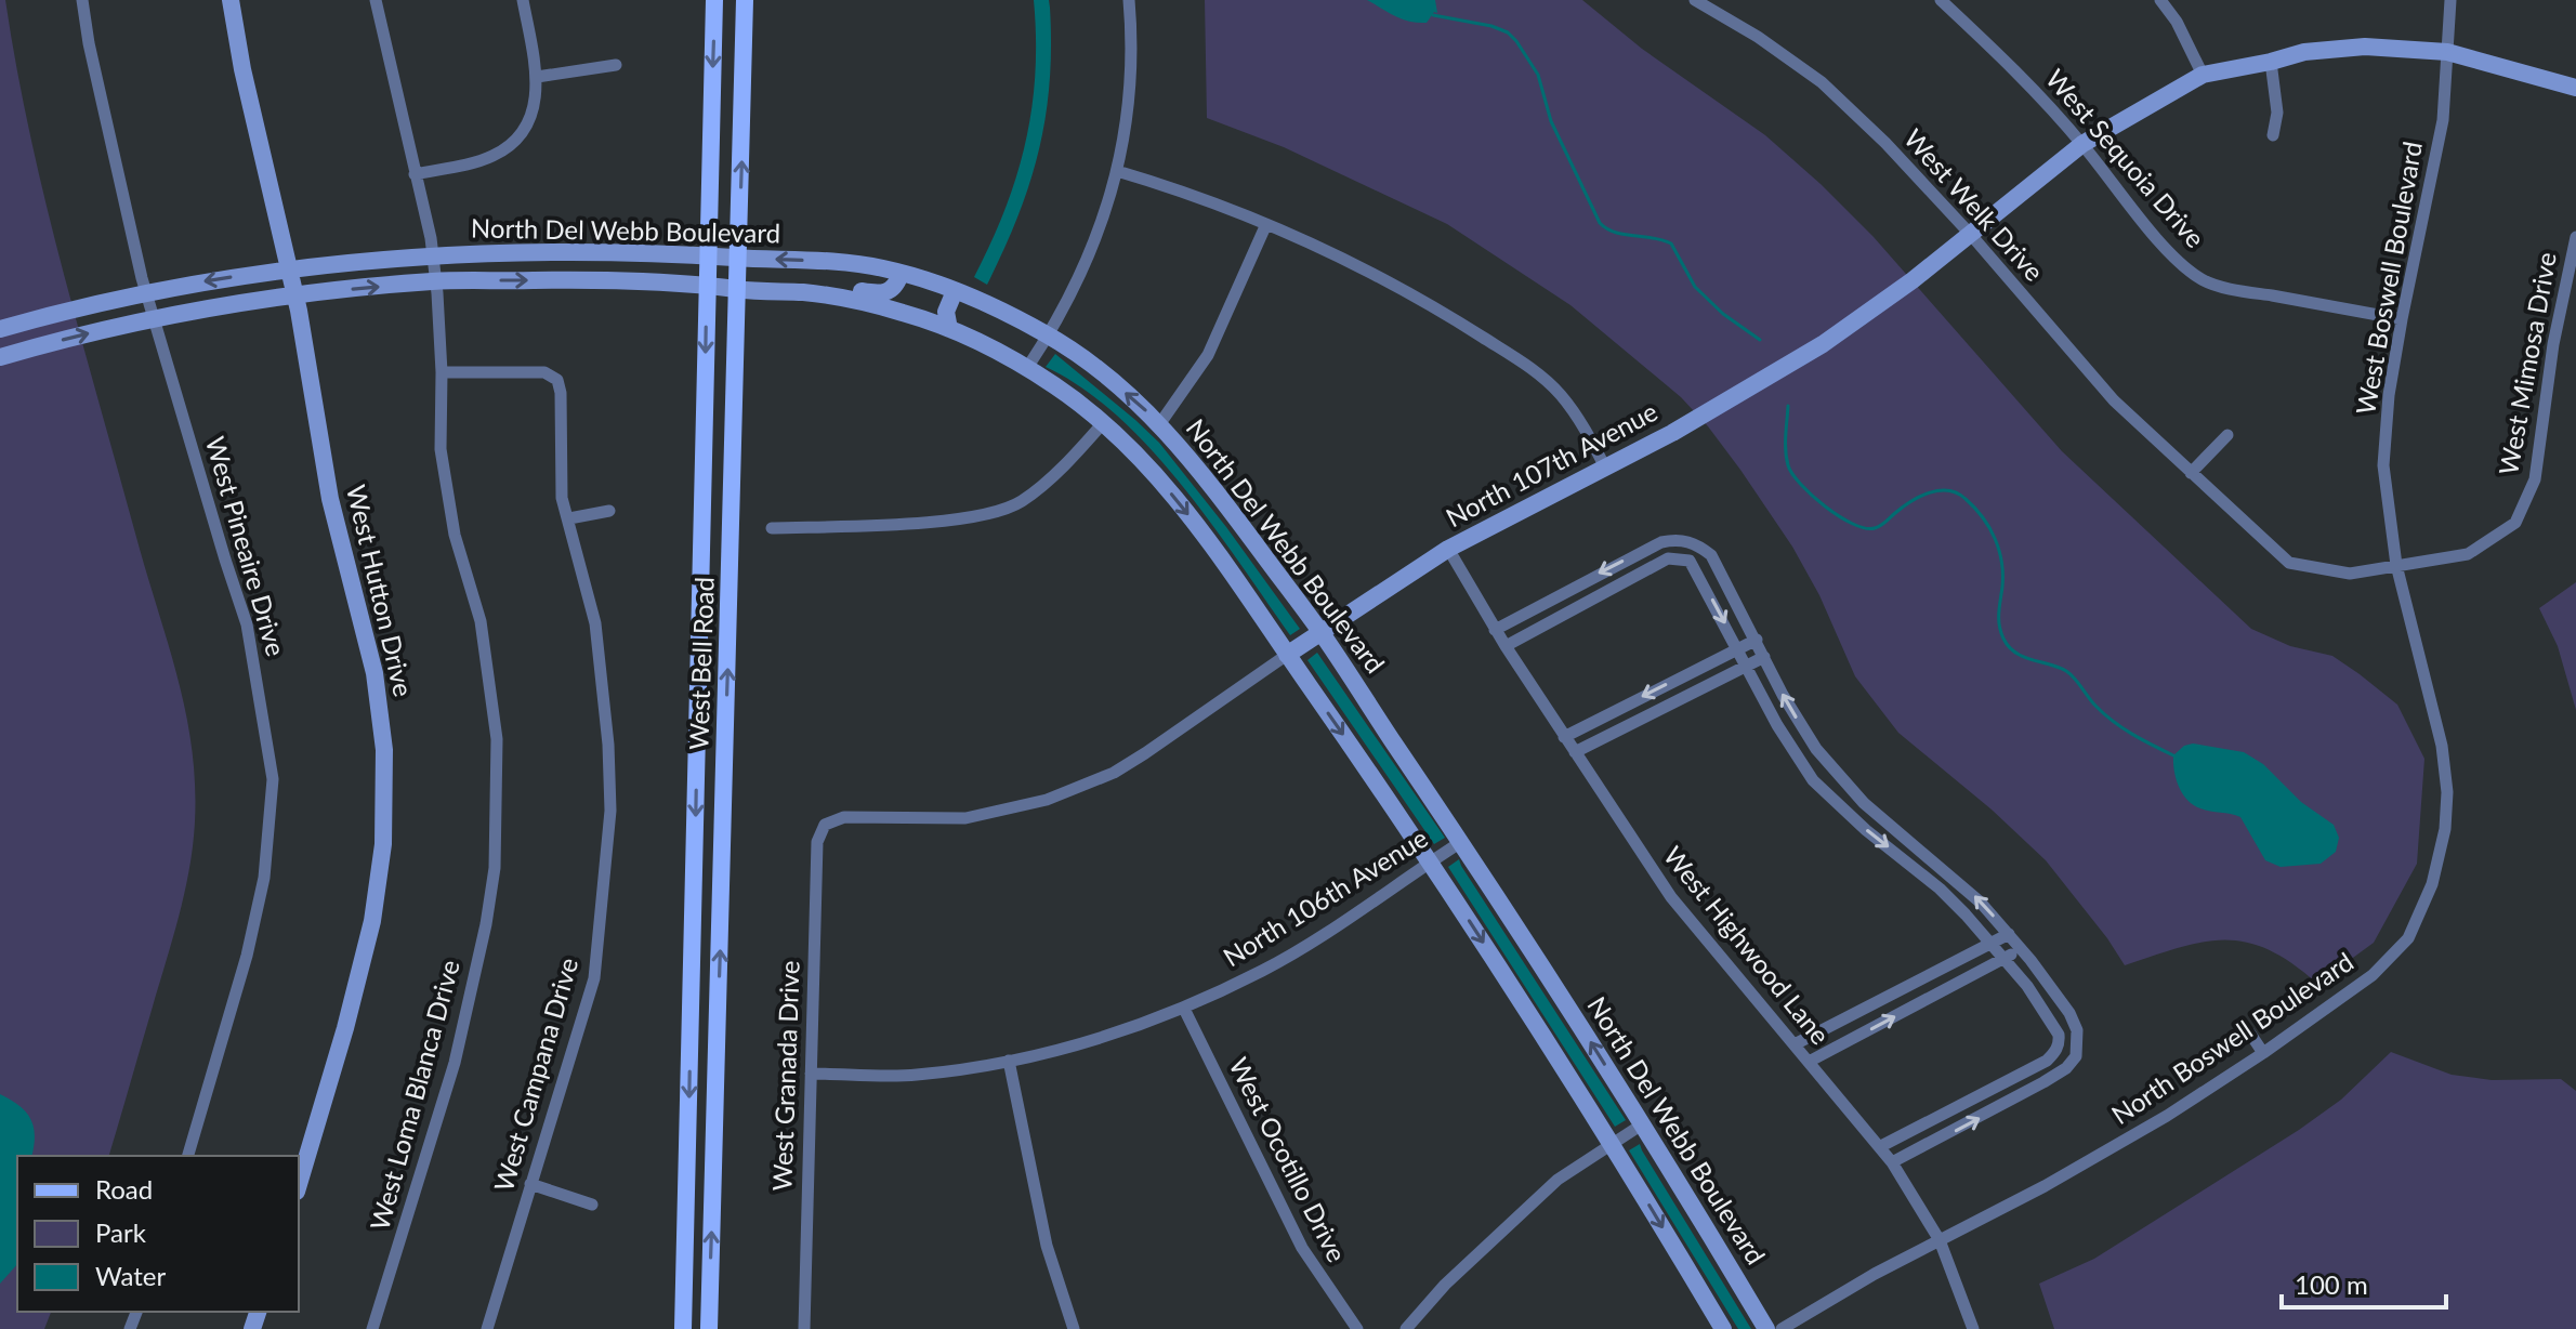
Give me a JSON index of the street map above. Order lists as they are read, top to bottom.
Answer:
{
  "streets": {
    "main road": ["West Bell Road"],
    "street": [
      "West Sequoia Drive",
      "West Welk Drive",
      "North Del Webb Boulevard",
      "West Boswell Boulevard",
      "West Mimosa Drive",
      "North 107th Avenue",
      "West Pineaire Drive",
      "West Hutton Drive",
      "North 106th Avenue",
      "West Highwood Lane",
      "North Boswell Boulevard",
      "West Campana Drive",
      "West Granada Drive",
      "West Loma Blanca Drive",
      "West Ocotillo Drive"
    ]
  },
  "crossings": [
    ["West Sequoia Drive", "West Boswell Boulevard"],
    ["West Sequoia Drive", "North 107th Avenue"],
    ["West Welk Drive", "West Boswell Boulevard"],
    ["West Welk Drive", "West Mimosa Drive"],
    ["West Welk Drive", "North 107th Avenue"],
    ["West Welk Drive", "North Boswell Boulevard"],
    ["North Del Webb Boulevard", "North 107th Avenue"],
    ["North Del Webb Boulevard", "West Pineaire Drive"],
    ["North Del Webb Boulevard", "West Hutton Drive"],
    ["North Del Webb Boulevard", "West Bell Road"],
    ["North Del Webb Boulevard", "North 106th Avenue"],
    ["North Del Webb Boulevard", "West Loma Blanca Drive"],
    ["West Boswell Boulevard", "West Mimosa Drive"],
    ["West Boswell Boulevard", "North 107th Avenue"],
    ["West Boswell Boulevard", "North Boswell Boulevard"],
    ["West Mimosa Drive", "North Boswell Boulevard"],
    ["North 107th Avenue", "West Highwood Lane"],
    ["North 107th Avenue", "West Granada Drive"],
    ["North 106th Avenue", "West Granada Drive"],
    ["North 106th Avenue", "West Ocotillo Drive"],
    ["West Highwood Lane", "North Boswell Boulevard"],
    ["West Campana Drive", "West Loma Blanca Drive"]
  ],
  "legend": ["Road", "Park", "Water"],
  "scale_bar": "100 m"
}
